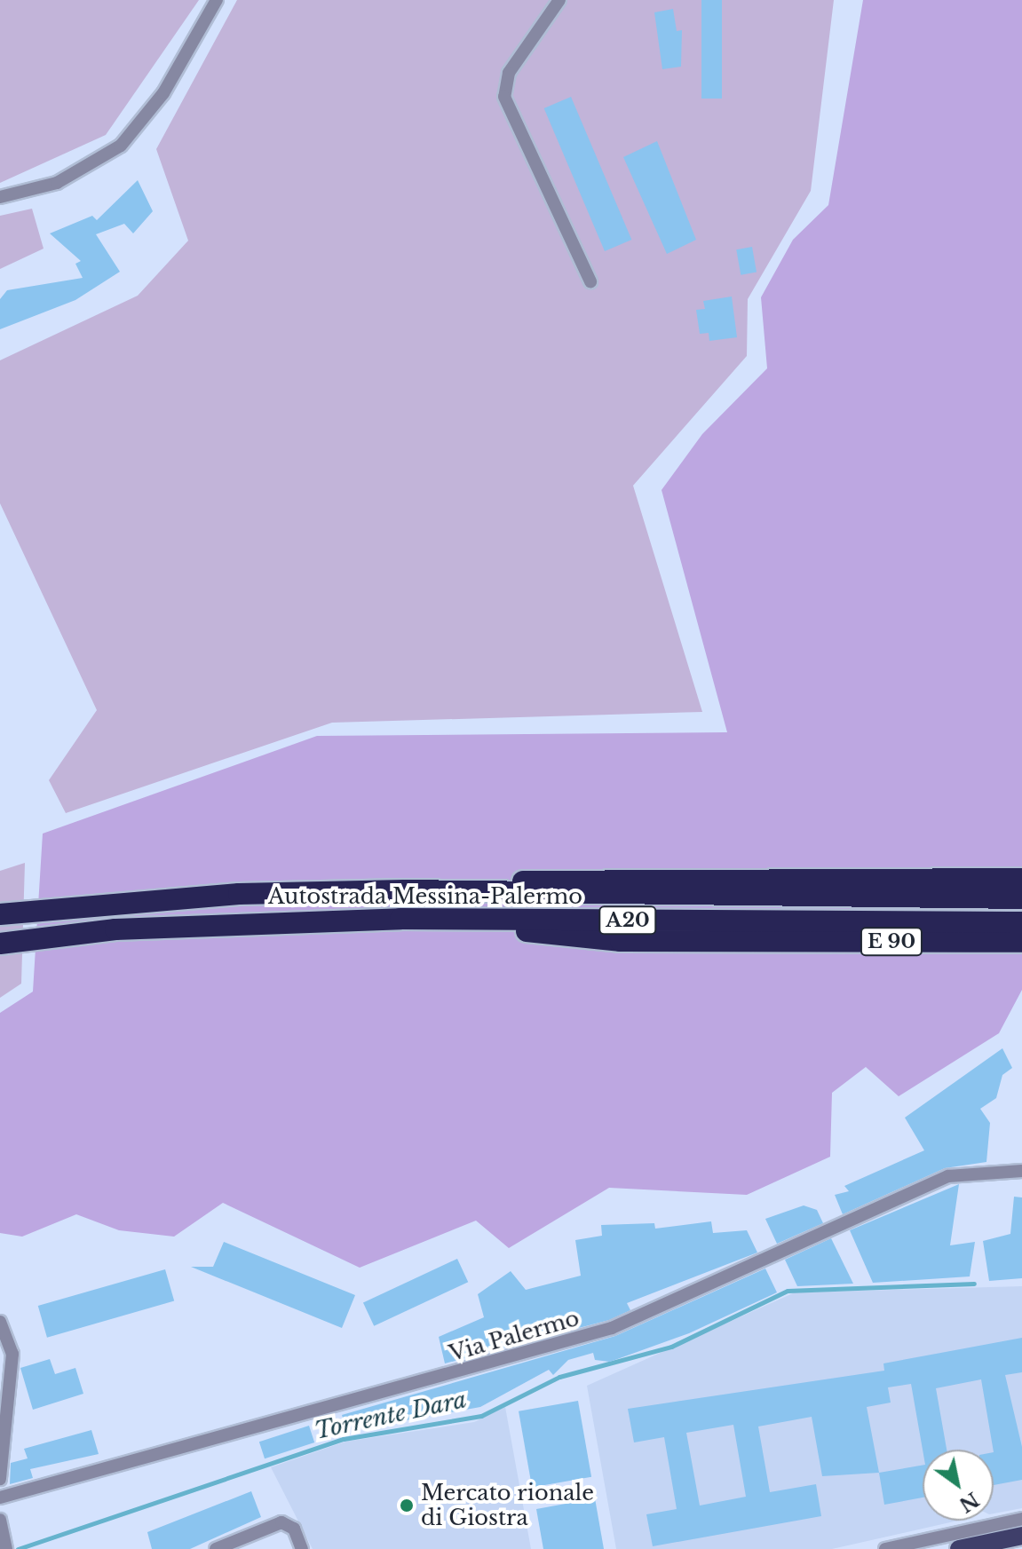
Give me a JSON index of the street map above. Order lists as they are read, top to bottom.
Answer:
{
  "streets": {
    "highway": ["Autostrada Messina-Palermo", "A20", "E 90"],
    "street": ["Via Palermo"]
  },
  "crossings": [
    ["Autostrada Messina-Palermo", "E 90"]
  ],
  "water": ["Torrente Dara"],
  "places": ["Mercato rionale di Giostra"],
  "north": "bottom right"
}
